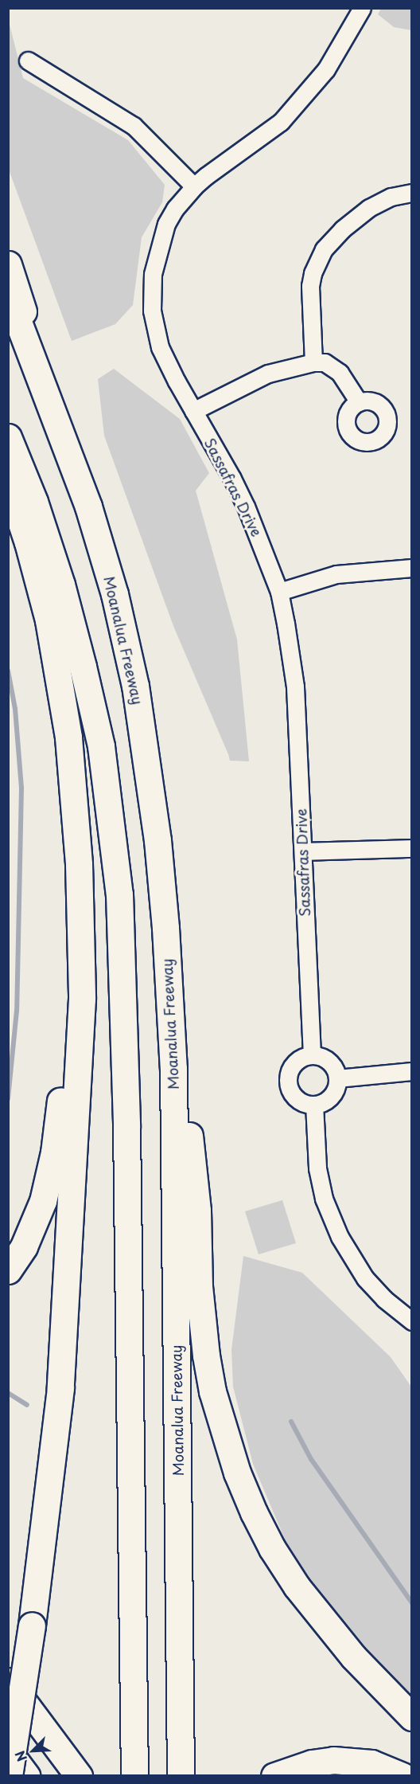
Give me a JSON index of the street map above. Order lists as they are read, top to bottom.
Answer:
{
  "streets": {
    "highway": ["Moanalua Freeway"],
    "street": ["Sassafras Drive"]
  },
  "north": "bottom left"
}
